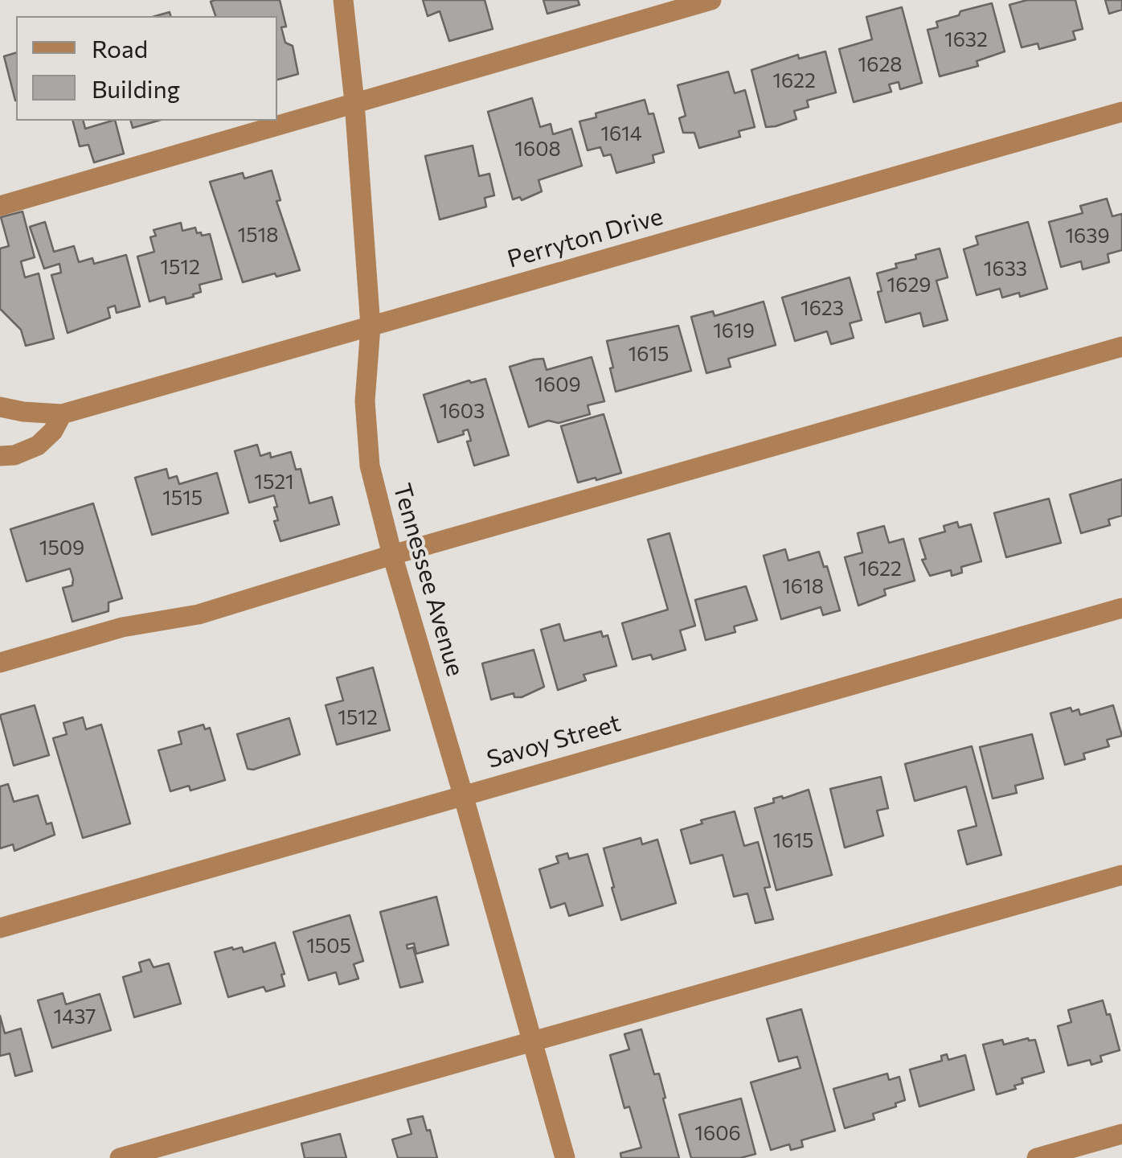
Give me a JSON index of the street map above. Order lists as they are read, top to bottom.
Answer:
{
  "streets": {
    "street": ["Perryton Drive", "Tennessee Avenue", "Savoy Street"]
  },
  "crossings": [
    ["Perryton Drive", "Tennessee Avenue"],
    ["Tennessee Avenue", "Savoy Street"]
  ],
  "house_numbers": [
    "1632",
    "1628",
    "1622",
    "1614",
    "1608",
    "1518",
    "1639",
    "1512",
    "1633",
    "1629",
    "1623",
    "1619",
    "1615",
    "1609",
    "1603",
    "1521",
    "1515",
    "1509",
    "1622",
    "1618",
    "1512",
    "1615",
    "1505",
    "1437",
    "1606"
  ],
  "legend": ["Road", "Building"]
}
